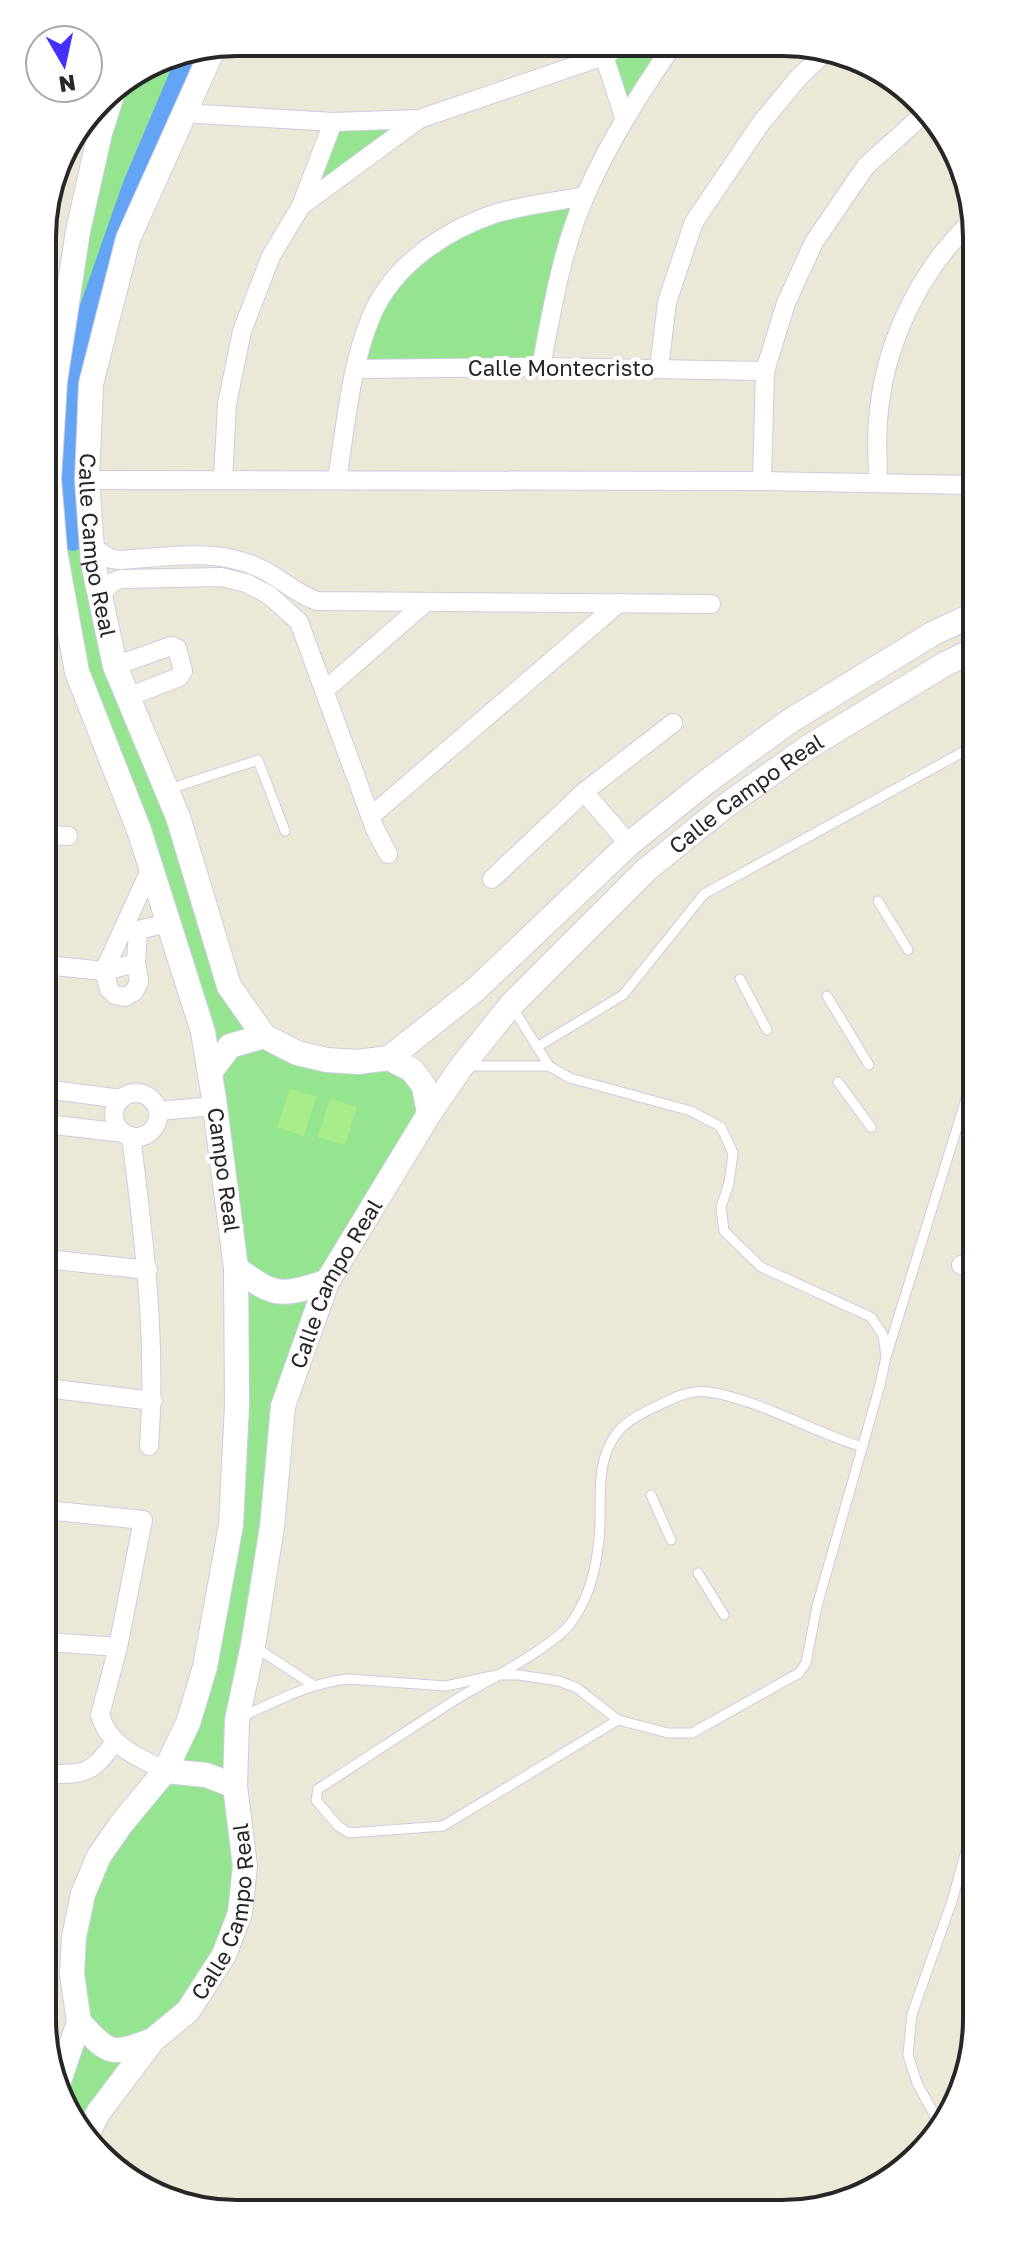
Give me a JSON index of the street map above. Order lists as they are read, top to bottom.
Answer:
{
  "streets": {
    "street": ["Calle Montecristo", "Calle Campo Real", "Campo Real"]
  },
  "crossings": [
    ["Calle Campo Real", "Campo Real"]
  ],
  "north": "bottom"
}
